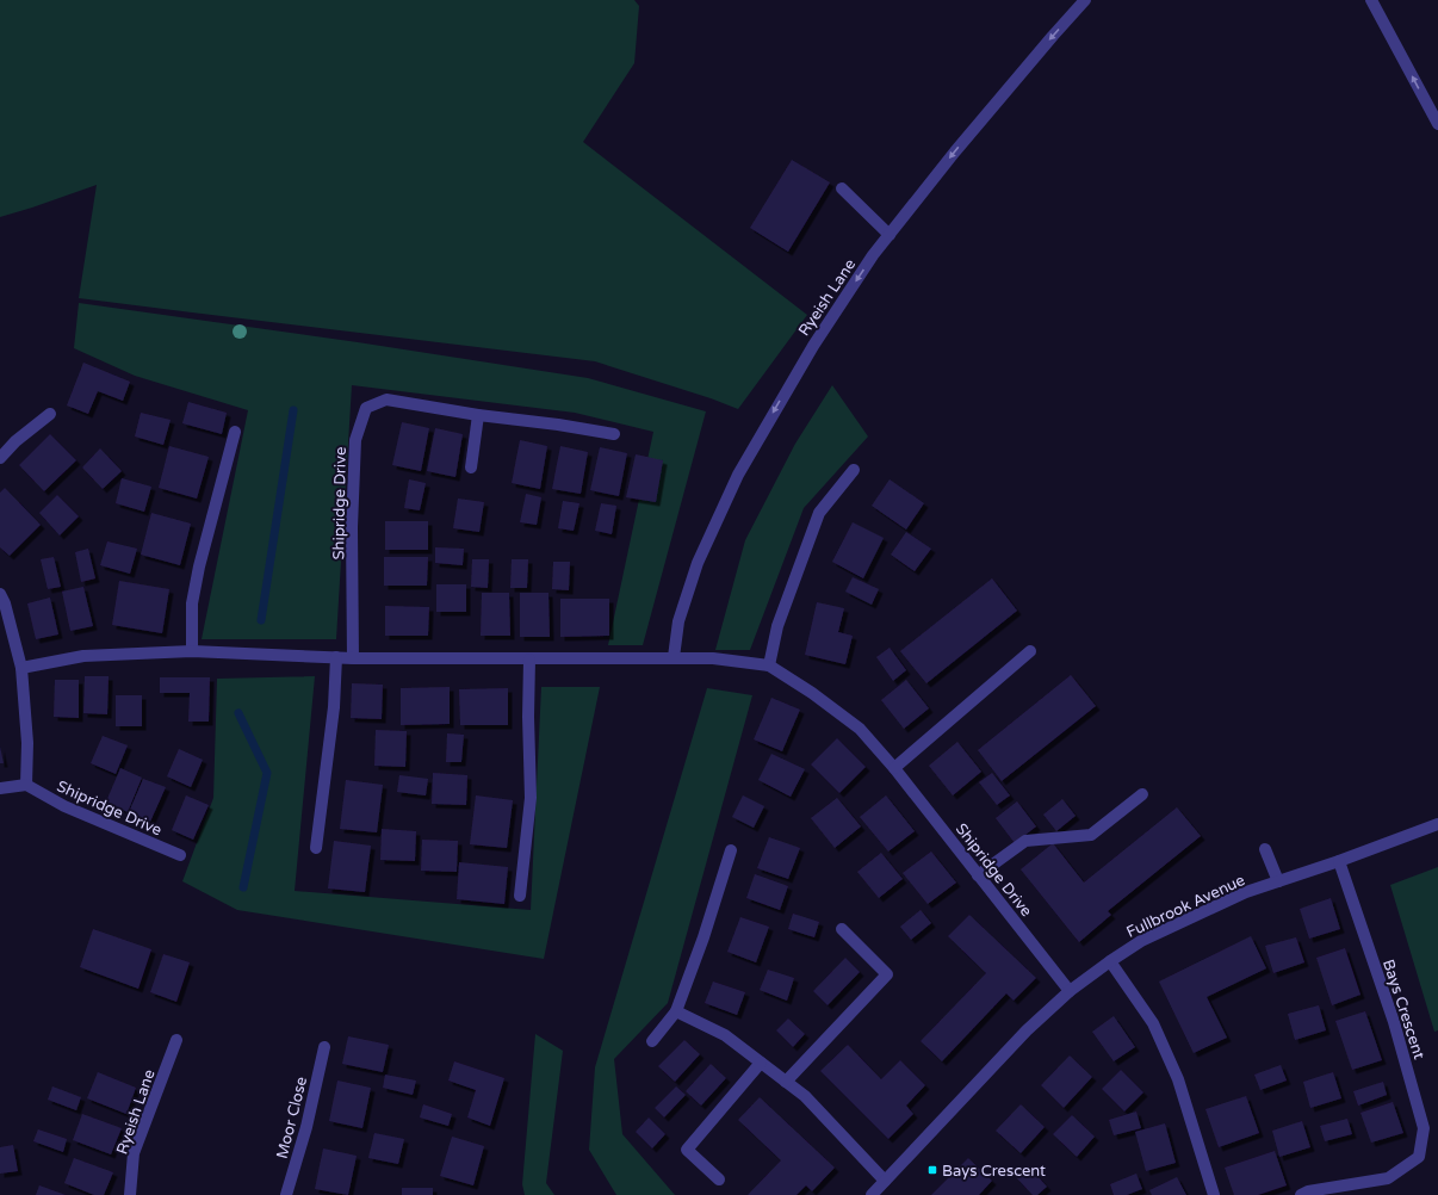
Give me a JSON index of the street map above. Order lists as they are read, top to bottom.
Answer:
{
  "streets": {
    "street": [
      "Ryeish Lane",
      "Shipridge Drive",
      "Fullbrook Avenue",
      "Bays Crescent",
      "Moor Close"
    ]
  },
  "crossings": [
    ["Ryeish Lane", "Shipridge Drive"],
    ["Shipridge Drive", "Fullbrook Avenue"],
    ["Fullbrook Avenue", "Bays Crescent"]
  ],
  "one_way": ["Ryeish Lane"],
  "places": {
    "transit": ["Bays Crescent"]
  }
}
